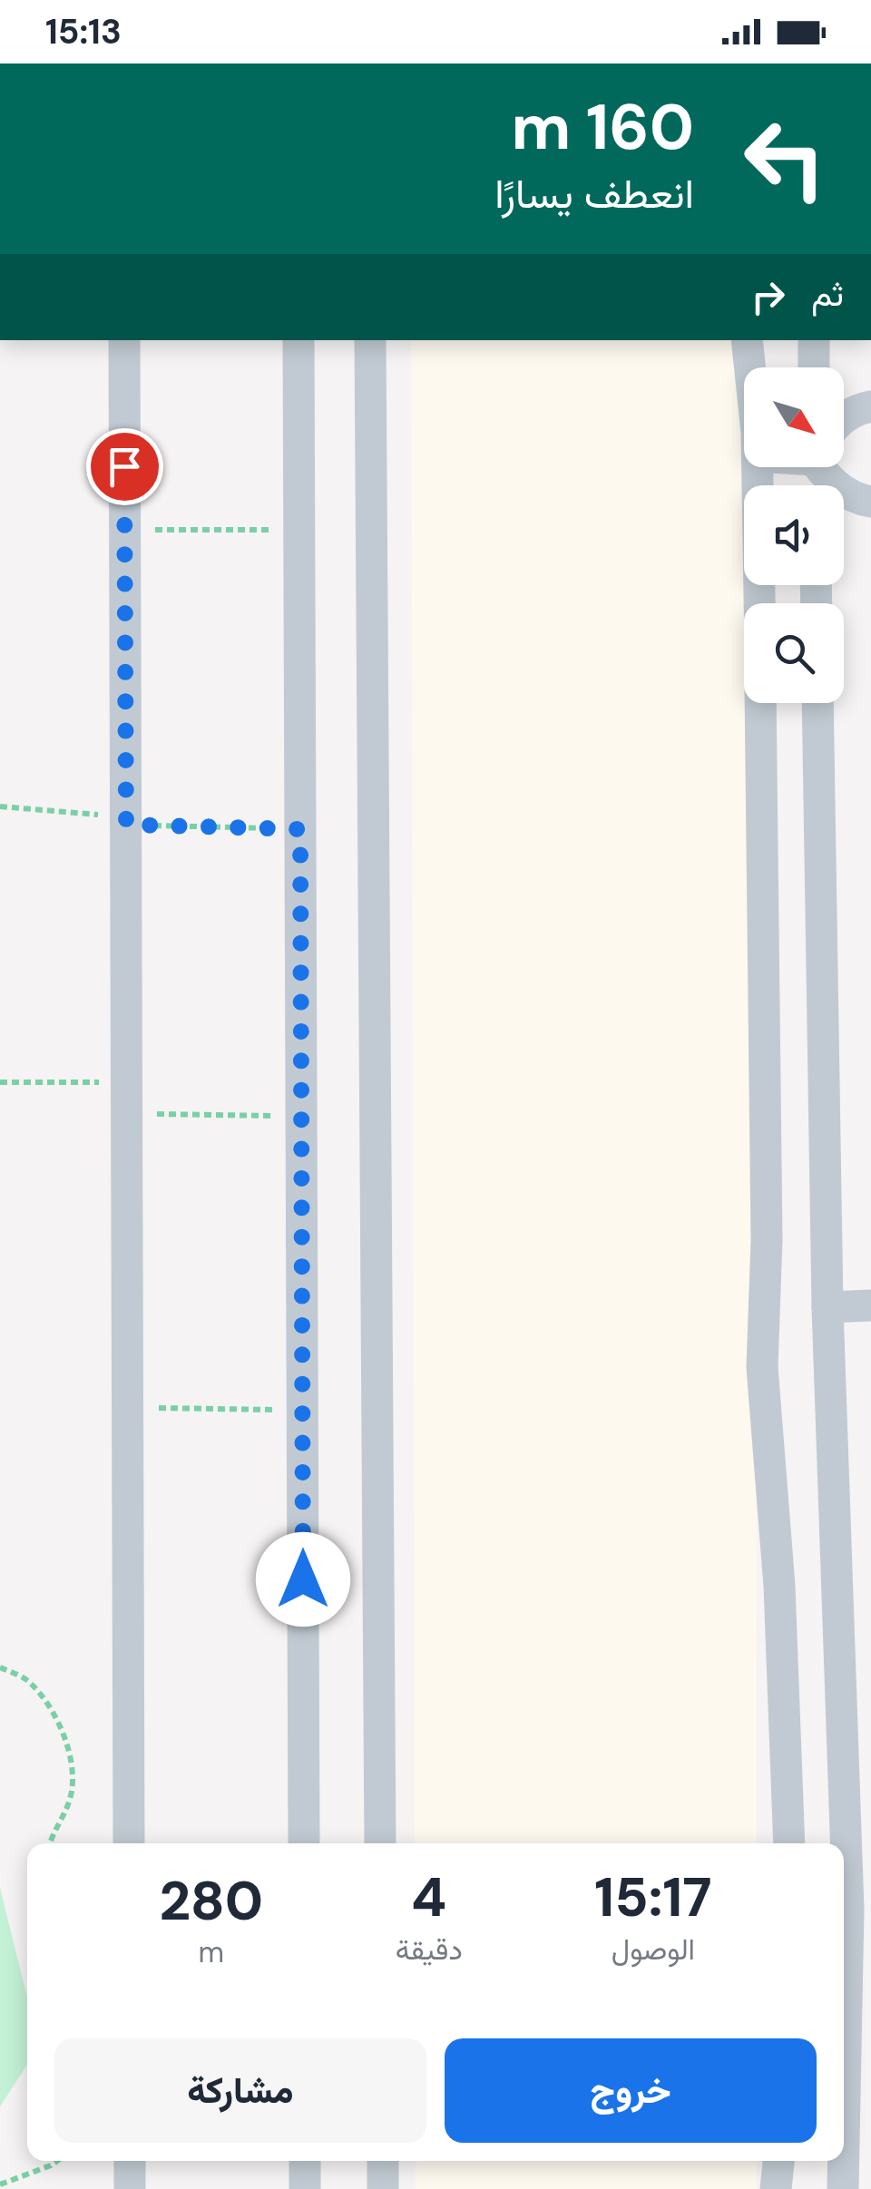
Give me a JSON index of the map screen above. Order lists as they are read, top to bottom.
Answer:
{
  "north": "bottom right",
  "page": {
    "status": "15:13",
    "turn": ["160 m", "انعطف يسارًا"],
    "then": "ثم",
    "eta": [
      "15:17",
      "الوصول",
      "4",
      "دقيقة",
      "280",
      "m"
    ],
    "buttons": ["خروج", "مشاركة"]
  }
}
